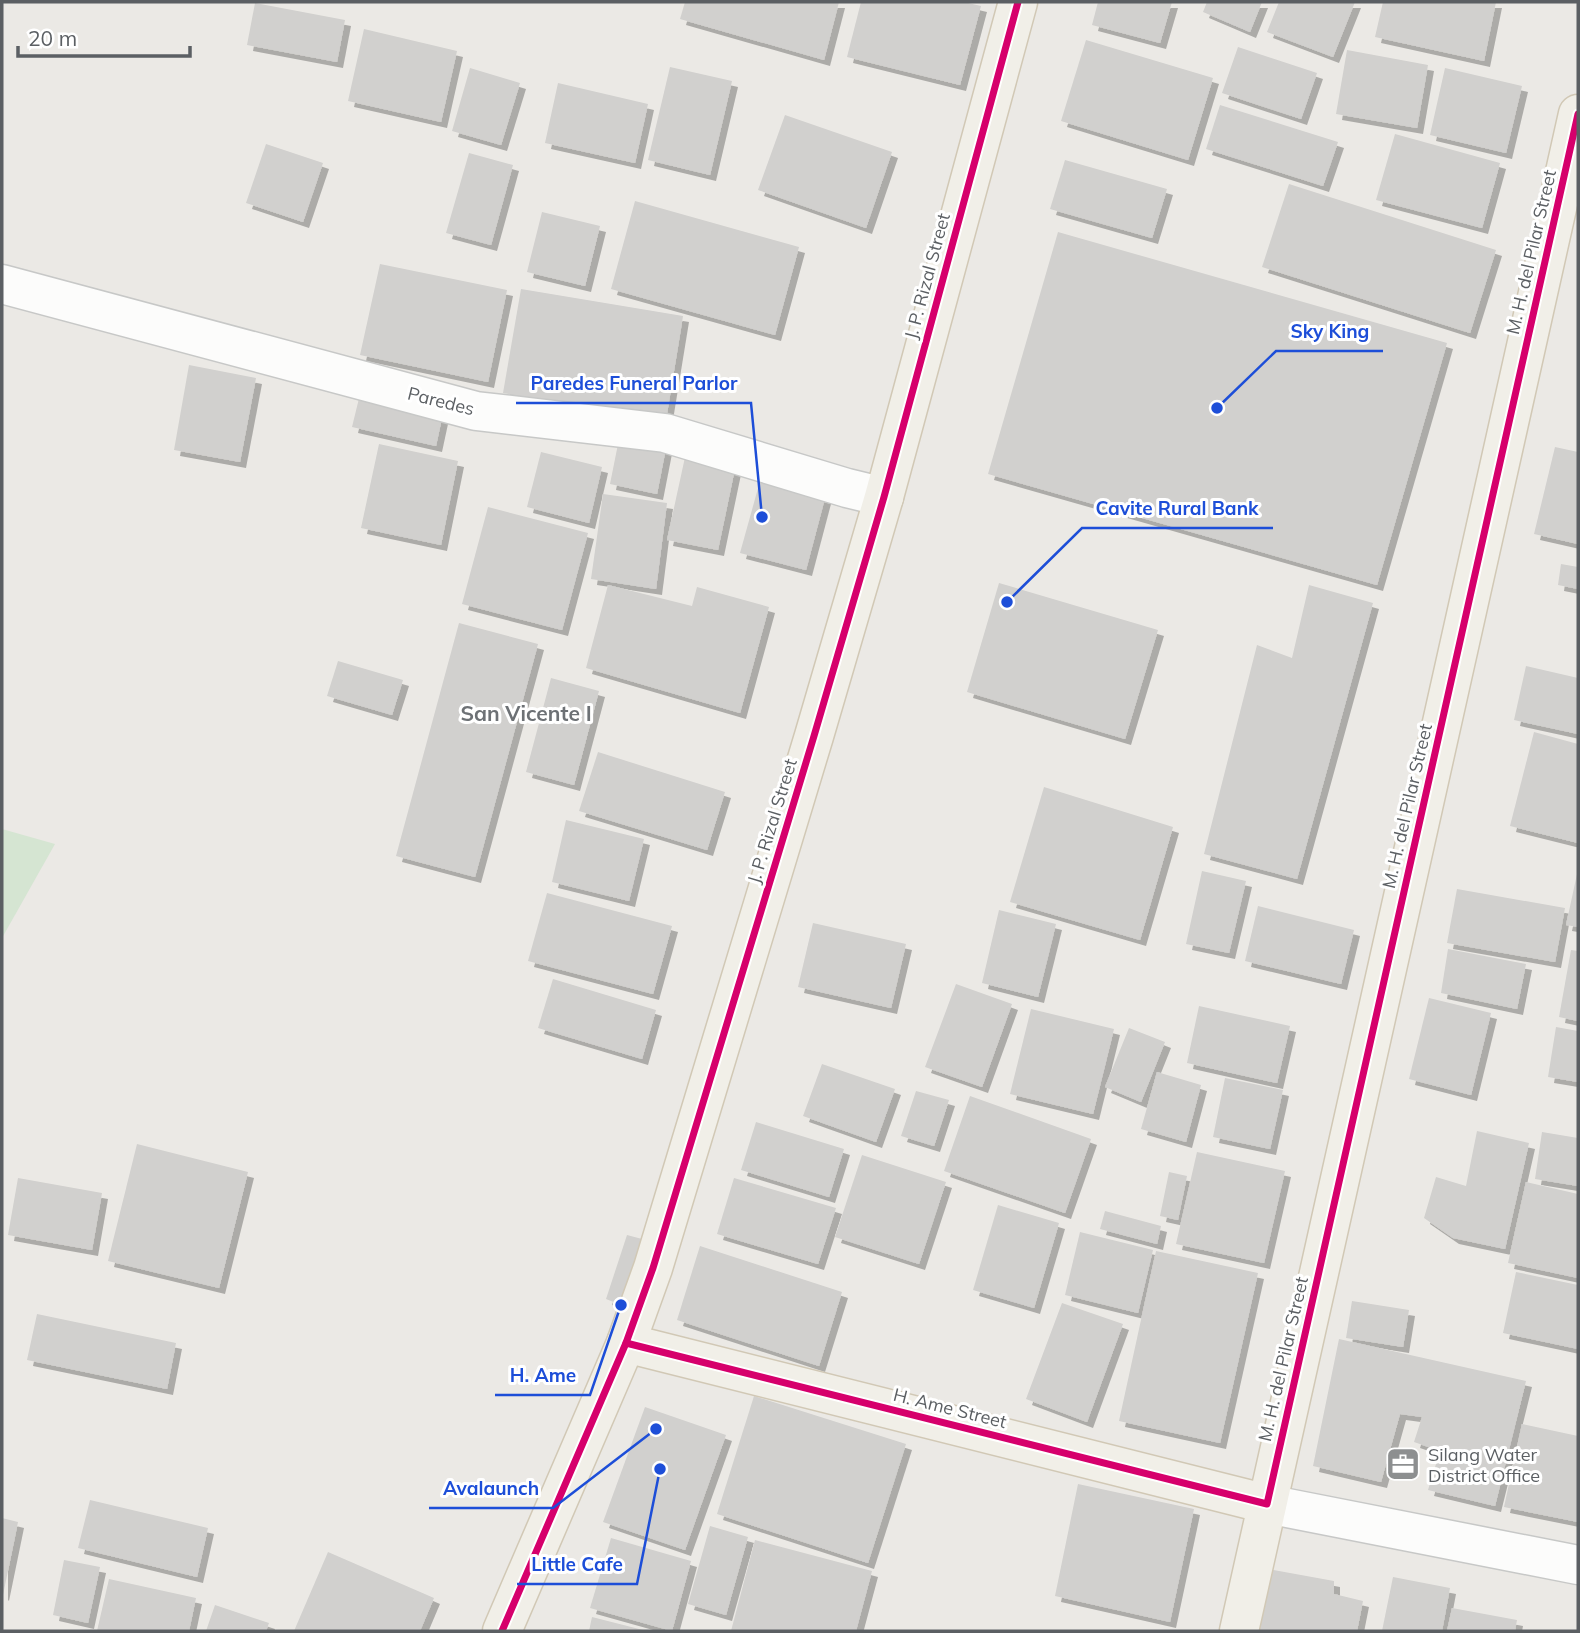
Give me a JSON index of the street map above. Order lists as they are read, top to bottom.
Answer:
{
  "streets": {
    "main road": ["M. H. del Pilar Street", "J. P. Rizal Street", "H. Ame Street"],
    "street": ["Paredes"]
  },
  "crossings": [
    ["M. H. del Pilar Street", "H. Ame Street"],
    ["J. P. Rizal Street", "Paredes"],
    ["J. P. Rizal Street", "H. Ame Street"]
  ],
  "districts": ["San Vicente I"],
  "places": {
    "other": [
      "Sky King",
      "Paredes Funeral Parlor",
      "Cavite Rural Bank",
      "H. Ame",
      "Avalaunch",
      "Little Cafe"
    ],
    "office": ["Silang Water District Office"]
  },
  "scale_bar": "20 m"
}
